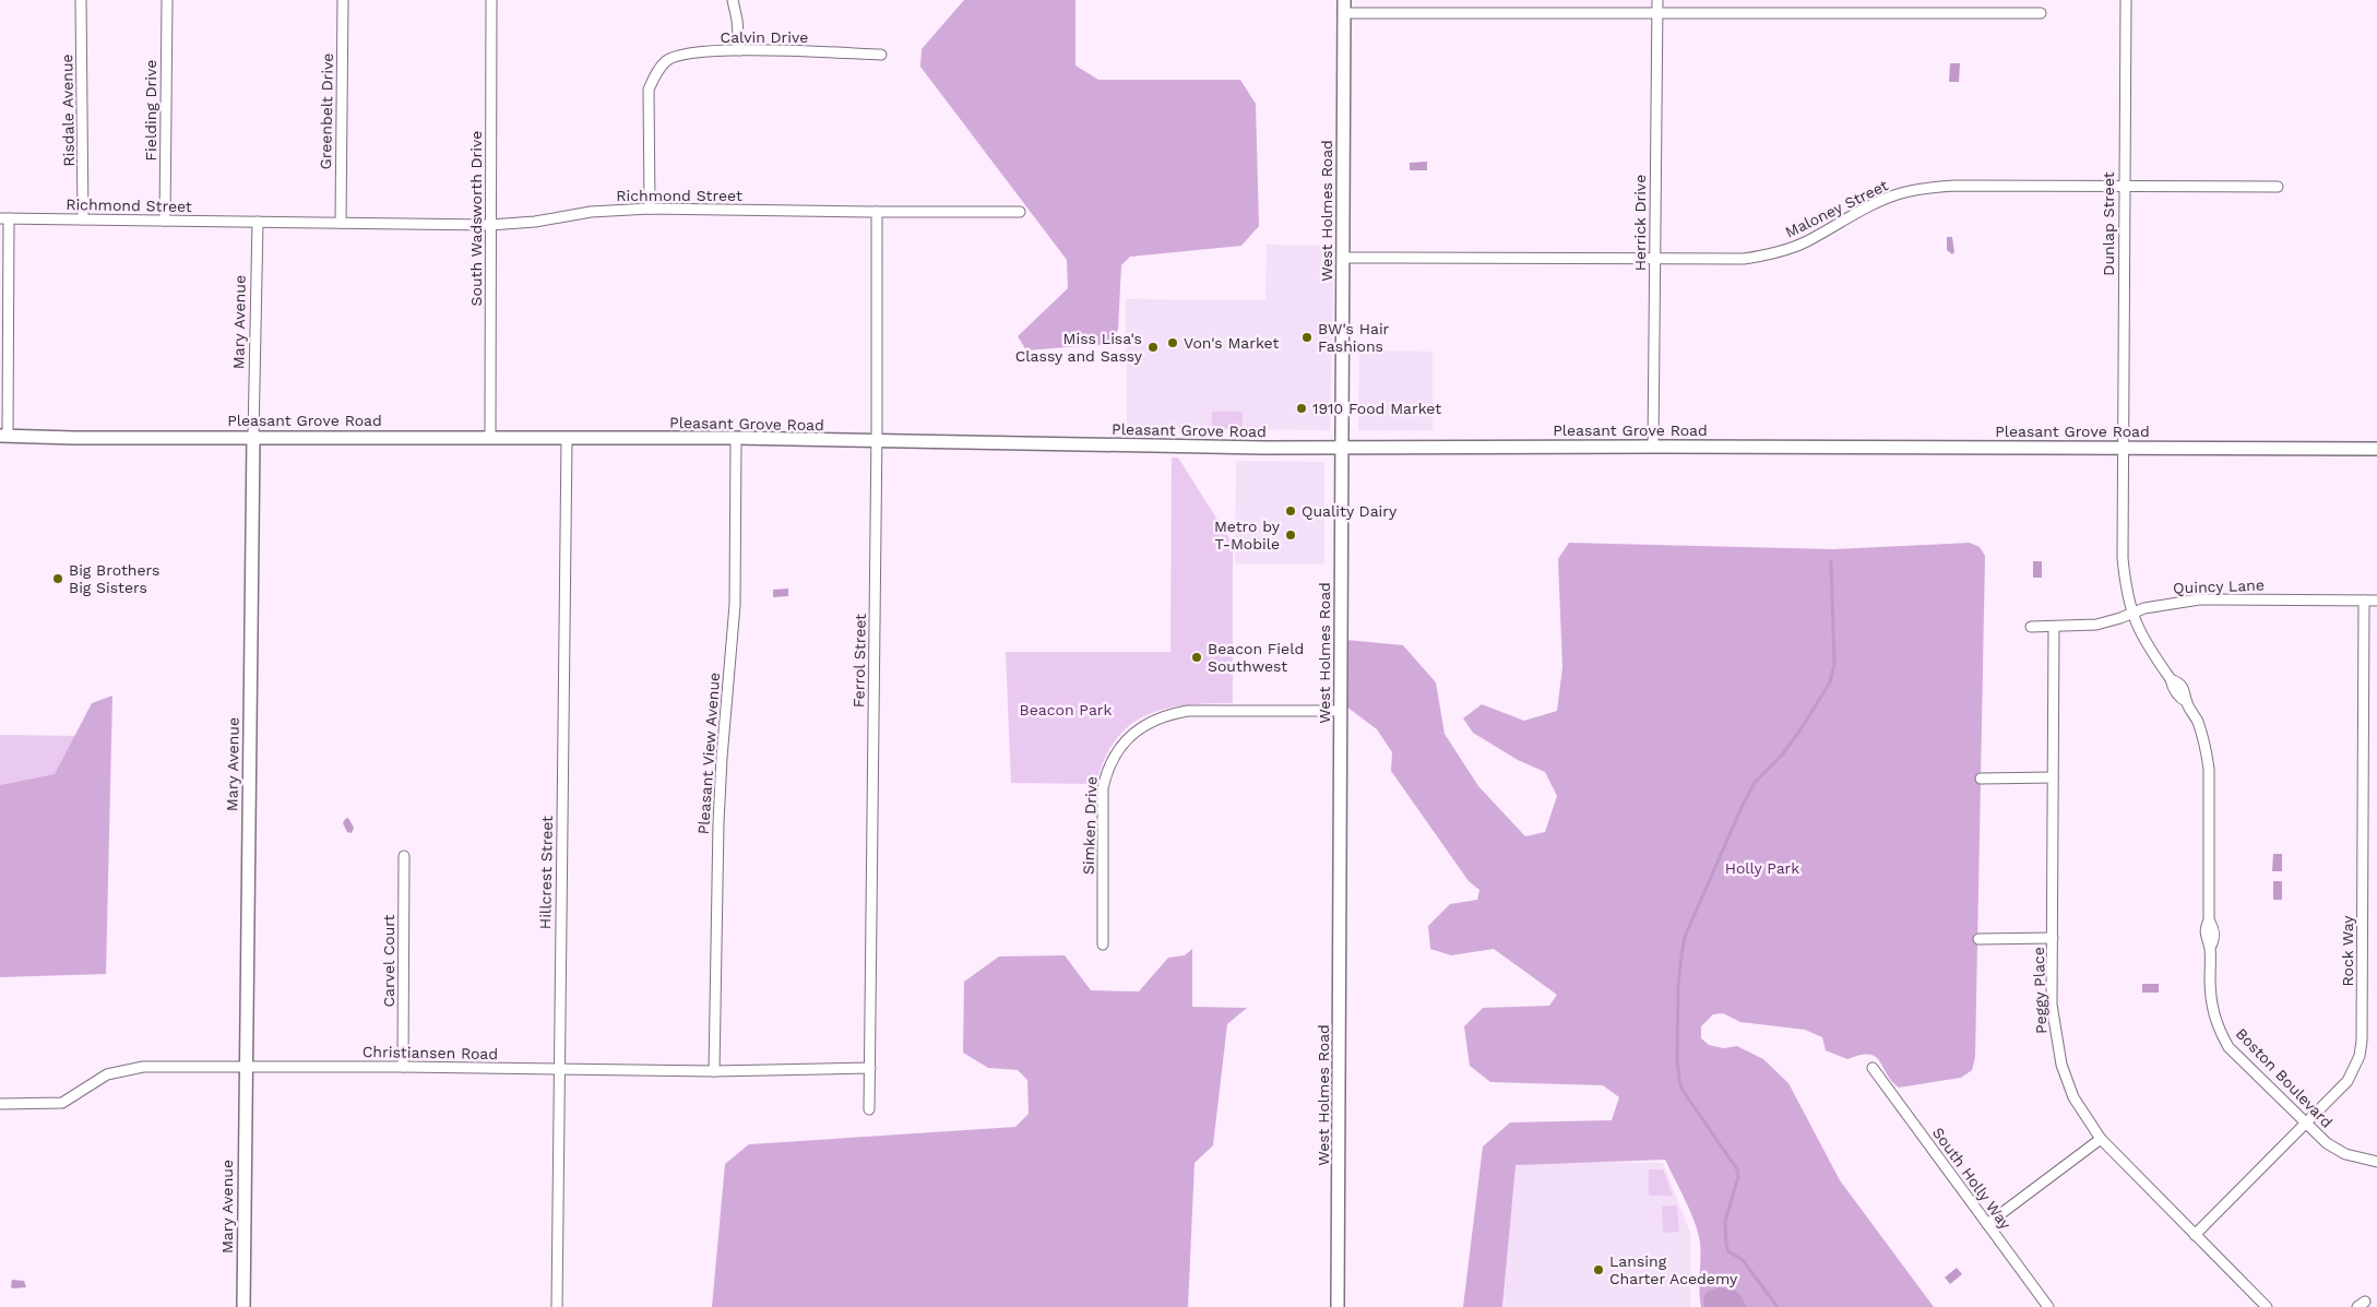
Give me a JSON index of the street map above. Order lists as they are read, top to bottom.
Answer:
{
  "streets": {
    "street": [
      "Calvin Drive",
      "Risdale Avenue",
      "Fielding Drive",
      "Greenbelt Drive",
      "Richmond Street",
      "Maloney Street",
      "West Holmes Road",
      "South Wadsworth Drive",
      "Herrick Drive",
      "Dunlap Street",
      "Mary Avenue",
      "Pleasant Grove Road",
      "Quincy Lane",
      "Ferrol Street",
      "Pleasant View Avenue",
      "Simken Drive",
      "Hillcrest Street",
      "Rock Way",
      "Carvel Court",
      "Peggy Place",
      "Christiansen Road",
      "Boston Boulevard",
      "South Holly Way"
    ]
  },
  "crossings": [
    ["Calvin Drive", "Richmond Street"],
    ["Risdale Avenue", "Richmond Street"],
    ["Fielding Drive", "Richmond Street"],
    ["Greenbelt Drive", "Richmond Street"],
    ["Richmond Street", "South Wadsworth Drive"],
    ["Richmond Street", "Mary Avenue"],
    ["Richmond Street", "Ferrol Street"],
    ["Maloney Street", "West Holmes Road"],
    ["Maloney Street", "Herrick Drive"],
    ["Maloney Street", "Dunlap Street"],
    ["West Holmes Road", "Pleasant Grove Road"],
    ["West Holmes Road", "Simken Drive"],
    ["South Wadsworth Drive", "Pleasant Grove Road"],
    ["Herrick Drive", "Pleasant Grove Road"],
    ["Dunlap Street", "Pleasant Grove Road"],
    ["Dunlap Street", "Boston Boulevard"],
    ["Mary Avenue", "Pleasant Grove Road"],
    ["Mary Avenue", "Christiansen Road"],
    ["Pleasant Grove Road", "Ferrol Street"],
    ["Pleasant Grove Road", "Pleasant View Avenue"],
    ["Pleasant Grove Road", "Hillcrest Street"],
    ["Pleasant Grove Road", "Boston Boulevard"],
    ["Quincy Lane", "Rock Way"],
    ["Quincy Lane", "Peggy Place"],
    ["Quincy Lane", "Boston Boulevard"],
    ["Ferrol Street", "Christiansen Road"],
    ["Pleasant View Avenue", "Christiansen Road"],
    ["Hillcrest Street", "Christiansen Road"],
    ["Rock Way", "Peggy Place"],
    ["Rock Way", "Boston Boulevard"],
    ["Carvel Court", "Christiansen Road"]
  ],
  "parks": ["Beacon Park", "Holly Park"],
  "places": [
    "BW's Hair Fashions",
    "Von's Market",
    "Miss Lisa's Classy and Sassy",
    "1910 Food Market",
    "Quality Dairy",
    "Metro by T-Mobile",
    "Big Brothers Big Sisters",
    "Beacon Field Southwest",
    "Lansing Charter Acedemy"
  ]
}
